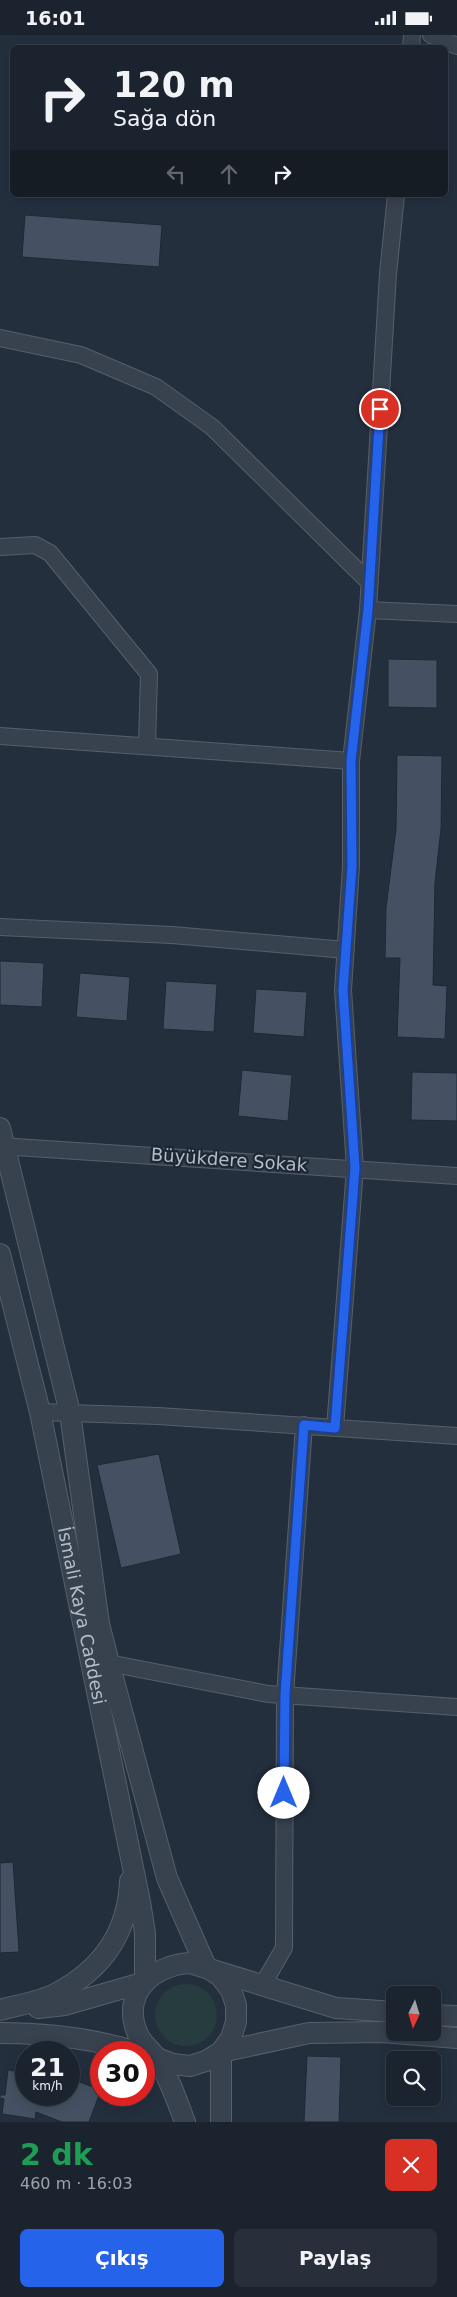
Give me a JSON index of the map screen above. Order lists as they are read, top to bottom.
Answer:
{
  "streets": {
    "street": ["Büyükdere Sokak", "İsmali Kaya Caddesi"]
  },
  "north": "bottom",
  "page": {
    "status": "16:01",
    "turn": ["120 m", "Sağa dön"],
    "speed": "21 km/h",
    "limit": "30",
    "heading": ["2 dk", "460 m · 16:03"],
    "buttons": ["Çıkış", "Paylaş"]
  }
}
